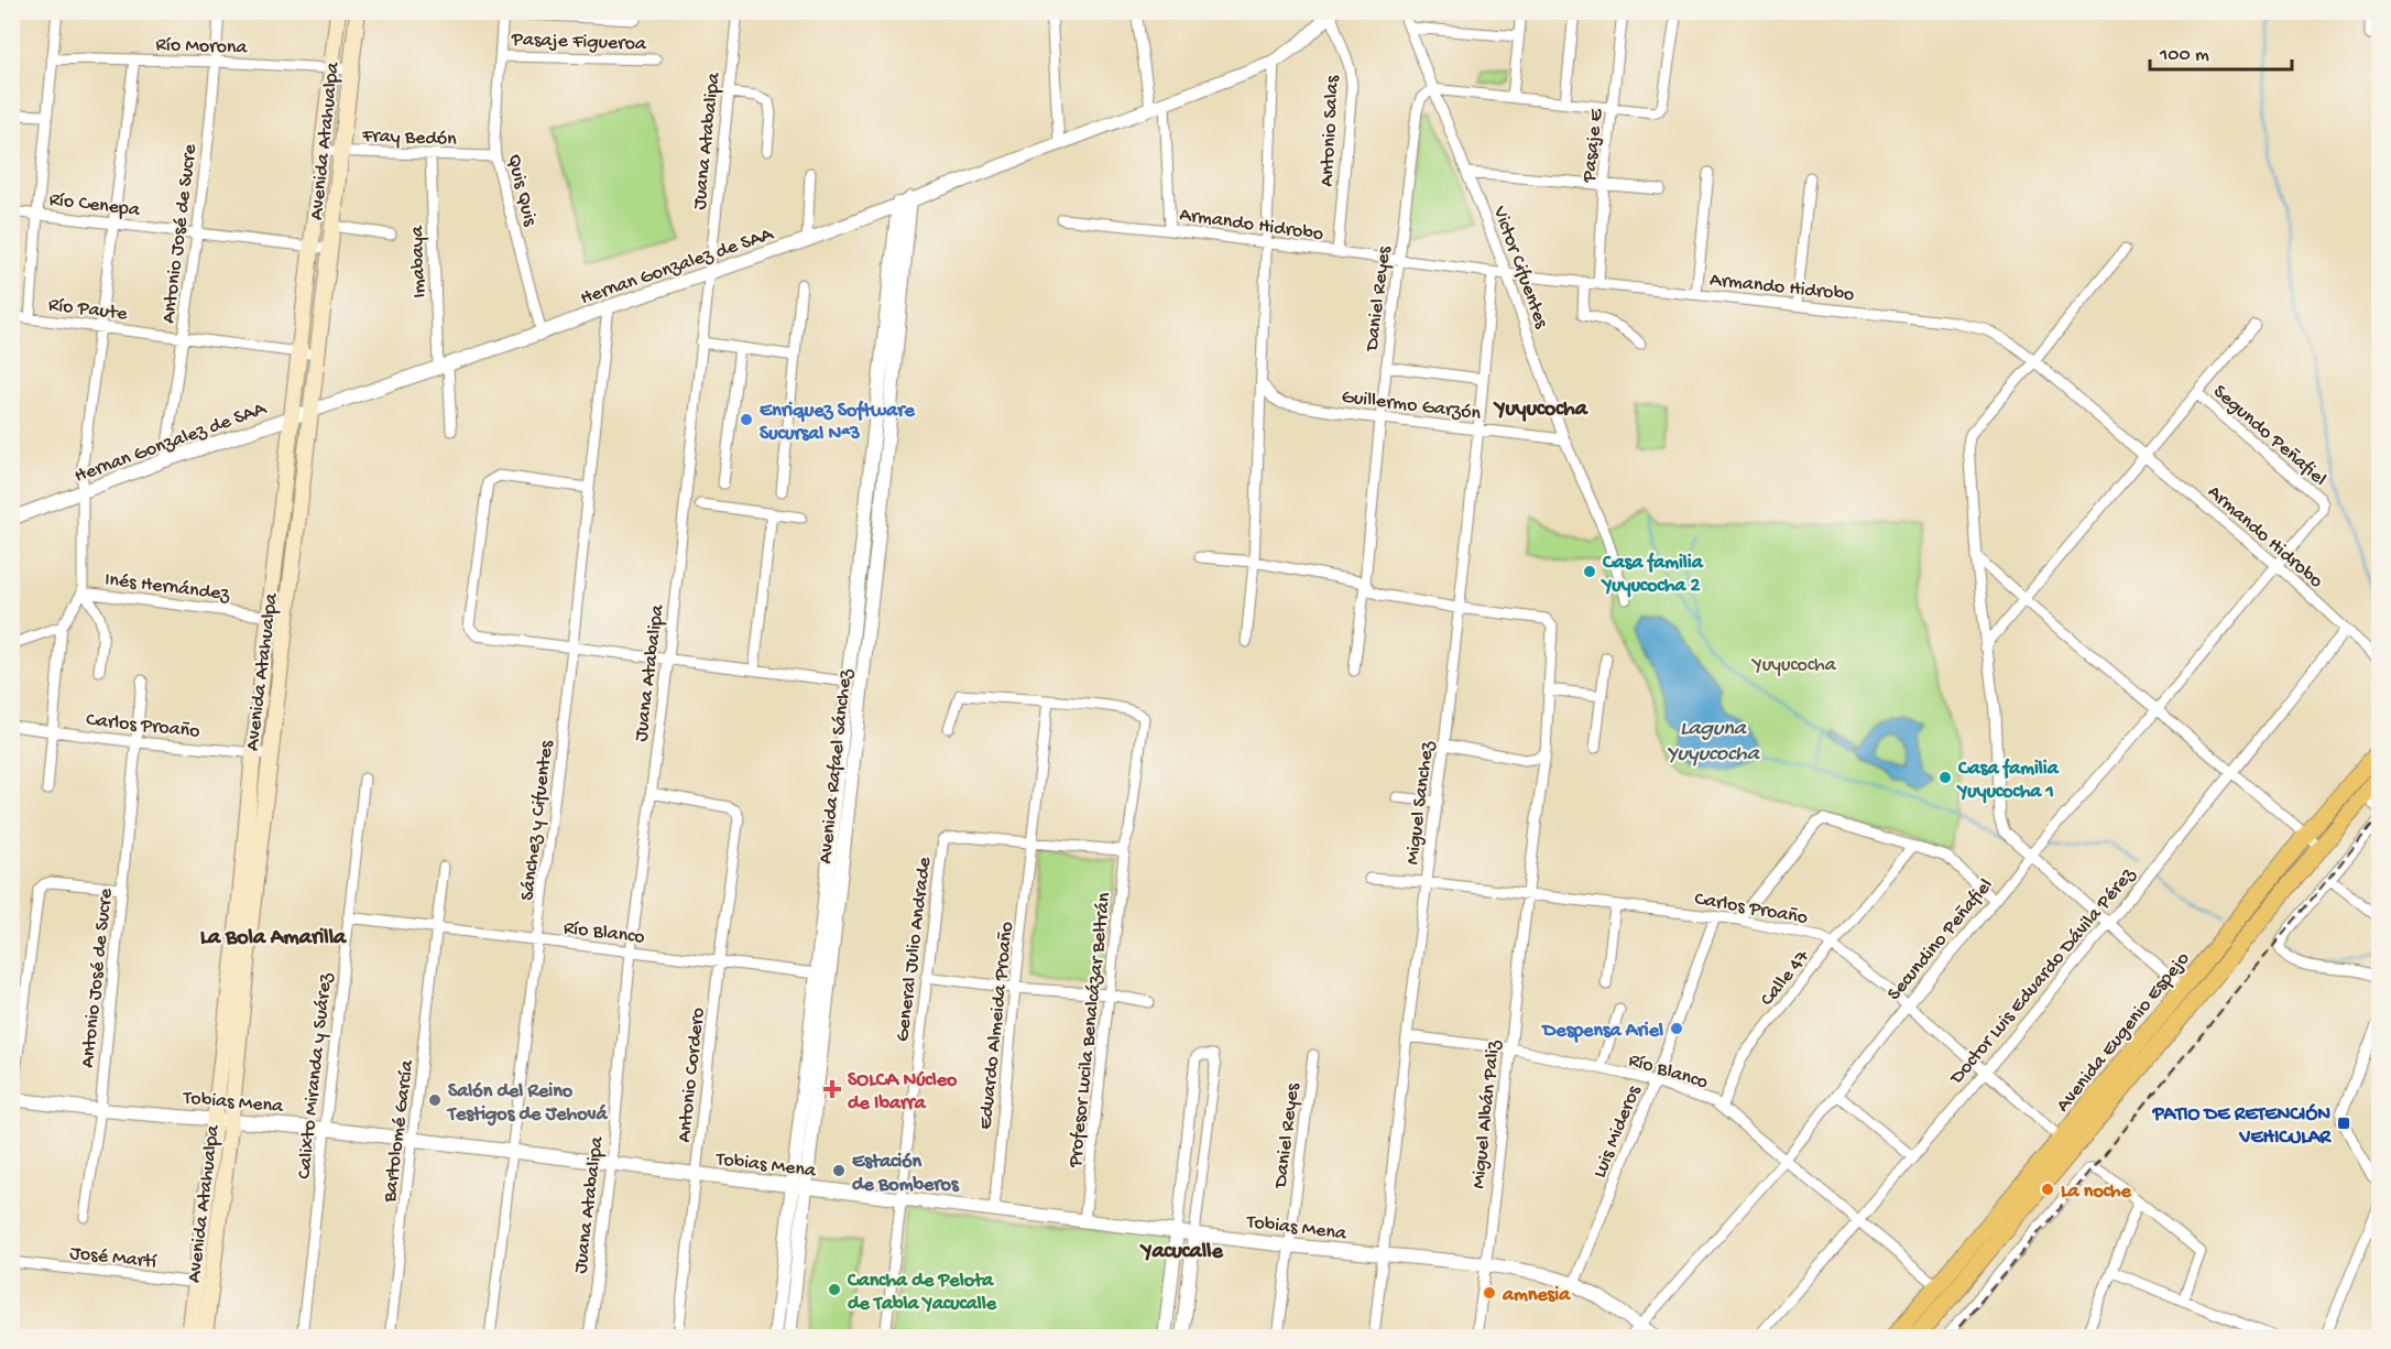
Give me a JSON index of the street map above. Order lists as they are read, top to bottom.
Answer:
{
  "streets": {
    "main road": ["Avenida Atahualpa", "Avenida Eugenio Espejo"],
    "street": [
      "Pasaje Figueroa",
      "Río Morona",
      "Antonio Salas",
      "Fray Bedón",
      "Juana Atabalipa",
      "Pasaje E",
      "Quis Quis",
      "Río Cenepa",
      "Armando Hidrobo",
      "Antonio José de Sucre",
      "Imabaya",
      "Hernan Gonzalez de SAA",
      "Victor Cifuentes",
      "Daniel Reyes",
      "Río Paute",
      "Guillermo Garzón",
      "Segundo Peñafiel",
      "Inés Hernández",
      "Carlos Proaño",
      "Avenida Rafael Sánchez",
      "Miguel Sanchez",
      "Sánchez y Cifuentes",
      "Río Blanco",
      "Secundino Peñafiel",
      "General Julio Andrade",
      "Doctor Luis Eduardo Dávila Pérez",
      "Calle 47",
      "Eduardo Almeida Proaño",
      "Profesor Lucila Benalcázar Beltrán",
      "Antonio Cordero",
      "Calixto Miranda y Suárez",
      "Tobias Mena",
      "Miguel Albán Paliz",
      "Bartolomé García",
      "Luis Mideros",
      "José Martí"
    ]
  },
  "crossings": [
    ["Pasaje Figueroa", "Quis Quis"],
    ["Río Morona", "Avenida Atahualpa"],
    ["Río Morona", "Antonio José de Sucre"],
    ["Antonio Salas", "Armando Hidrobo"],
    ["Antonio Salas", "Hernan Gonzalez de SAA"],
    ["Fray Bedón", "Avenida Atahualpa"],
    ["Fray Bedón", "Quis Quis"],
    ["Fray Bedón", "Imabaya"],
    ["Avenida Atahualpa", "Río Cenepa"],
    ["Avenida Atahualpa", "Hernan Gonzalez de SAA"],
    ["Avenida Atahualpa", "Río Paute"],
    ["Avenida Atahualpa", "Inés Hernández"],
    ["Avenida Atahualpa", "Carlos Proaño"],
    ["Avenida Atahualpa", "Tobias Mena"],
    ["Avenida Atahualpa", "José Martí"],
    ["Juana Atabalipa", "Hernan Gonzalez de SAA"],
    ["Juana Atabalipa", "Río Blanco"],
    ["Juana Atabalipa", "Antonio Cordero"],
    ["Juana Atabalipa", "Tobias Mena"],
    ["Pasaje E", "Armando Hidrobo"],
    ["Quis Quis", "Hernan Gonzalez de SAA"],
    ["Río Cenepa", "Antonio José de Sucre"],
    ["Armando Hidrobo", "Victor Cifuentes"],
    ["Armando Hidrobo", "Daniel Reyes"],
    ["Armando Hidrobo", "Segundo Peñafiel"],
    ["Armando Hidrobo", "Miguel Sanchez"],
    ["Armando Hidrobo", "Secundino Peñafiel"],
    ["Armando Hidrobo", "Doctor Luis Eduardo Dávila Pérez"],
    ["Antonio José de Sucre", "Hernan Gonzalez de SAA"],
    ["Antonio José de Sucre", "Río Paute"],
    ["Antonio José de Sucre", "Carlos Proaño"],
    ["Antonio José de Sucre", "Tobias Mena"],
    ["Imabaya", "Hernan Gonzalez de SAA"],
    ["Hernan Gonzalez de SAA", "Avenida Rafael Sánchez"],
    ["Hernan Gonzalez de SAA", "Sánchez y Cifuentes"],
    ["Victor Cifuentes", "Daniel Reyes"],
    ["Victor Cifuentes", "Guillermo Garzón"],
    ["Daniel Reyes", "Guillermo Garzón"],
    ["Daniel Reyes", "Tobias Mena"],
    ["Guillermo Garzón", "Miguel Sanchez"],
    ["Segundo Peñafiel", "Secundino Peñafiel"],
    ["Carlos Proaño", "Miguel Sanchez"],
    ["Carlos Proaño", "Secundino Peñafiel"],
    ["Carlos Proaño", "Doctor Luis Eduardo Dávila Pérez"],
    ["Carlos Proaño", "Calle 47"],
    ["Carlos Proaño", "Avenida Eugenio Espejo"],
    ["Carlos Proaño", "Miguel Albán Paliz"],
    ["Carlos Proaño", "Luis Mideros"],
    ["Avenida Rafael Sánchez", "Río Blanco"],
    ["Avenida Rafael Sánchez", "Tobias Mena"],
    ["Miguel Sanchez", "Río Blanco"],
    ["Miguel Sanchez", "Tobias Mena"],
    ["Miguel Sanchez", "Miguel Albán Paliz"],
    ["Sánchez y Cifuentes", "Río Blanco"],
    ["Sánchez y Cifuentes", "Tobias Mena"],
    ["Río Blanco", "Secundino Peñafiel"],
    ["Río Blanco", "Doctor Luis Eduardo Dávila Pérez"],
    ["Río Blanco", "Calle 47"],
    ["Río Blanco", "Avenida Eugenio Espejo"],
    ["Río Blanco", "Antonio Cordero"],
    ["Río Blanco", "Calixto Miranda y Suárez"],
    ["Río Blanco", "Miguel Albán Paliz"],
    ["Río Blanco", "Bartolomé García"],
    ["Río Blanco", "Luis Mideros"],
    ["Secundino Peñafiel", "Tobias Mena"],
    ["General Julio Andrade", "Eduardo Almeida Proaño"],
    ["General Julio Andrade", "Tobias Mena"],
    ["Eduardo Almeida Proaño", "Profesor Lucila Benalcázar Beltrán"],
    ["Eduardo Almeida Proaño", "Tobias Mena"],
    ["Profesor Lucila Benalcázar Beltrán", "Tobias Mena"],
    ["Antonio Cordero", "Tobias Mena"],
    ["Calixto Miranda y Suárez", "Tobias Mena"],
    ["Tobias Mena", "Miguel Albán Paliz"],
    ["Tobias Mena", "Bartolomé García"],
    ["Tobias Mena", "Luis Mideros"]
  ],
  "districts": ["Yuyucocha", "La Bola Amarilla", "Yacucalle"],
  "water": ["Laguna Yuyucocha"],
  "parks": ["Yuyucocha"],
  "places": {
    "other": [
      "Enriquez Software Sucursal Nª3",
      "Casa familia Yuyucocha 2",
      "Casa familia Yuyucocha 1",
      "Despensa Ariel",
      "Salón del Reino Testigos de Jehová",
      "Estación de Bomberos",
      "La noche",
      "Cancha de Pelota de Tabla Yacucalle",
      "amnesia"
    ],
    "health": ["SOLCA Núcleo de Ibarra"],
    "transit": ["PATIO DE RETENCIÓN VEHICULAR"]
  },
  "scale_bar": "100 m"
}
